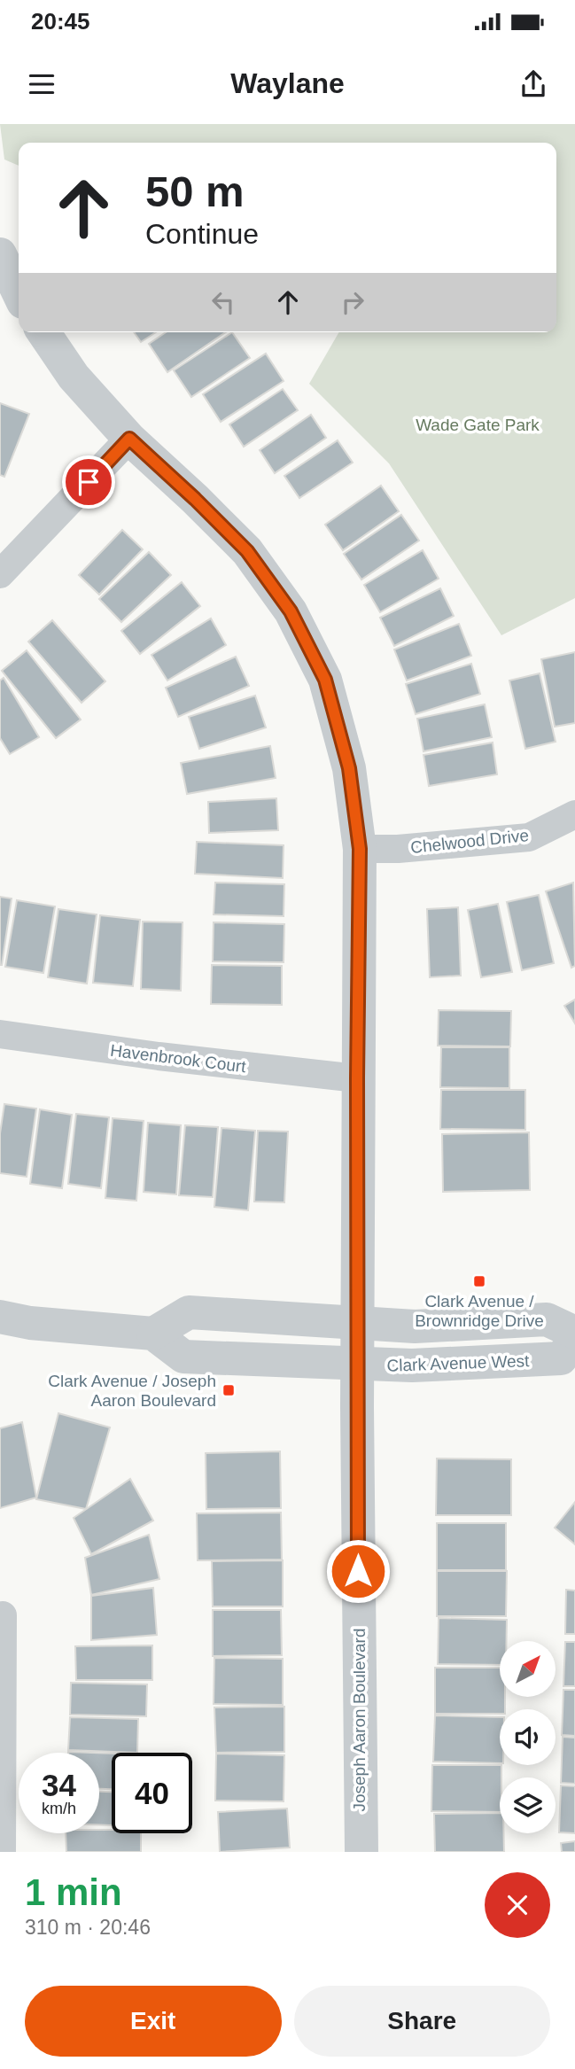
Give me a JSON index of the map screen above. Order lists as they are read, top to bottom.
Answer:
{
  "streets": {
    "street": [
      "Chelwood Drive",
      "Havenbrook Court",
      "Clark Avenue West",
      "Joseph Aaron Boulevard"
    ]
  },
  "crossings": [
    ["Chelwood Drive", "Joseph Aaron Boulevard"],
    ["Havenbrook Court", "Joseph Aaron Boulevard"],
    ["Clark Avenue West", "Joseph Aaron Boulevard"]
  ],
  "parks": ["Wade Gate Park"],
  "places": {
    "transit": ["Clark Avenue / Brownridge Drive", "Clark Avenue / Joseph Aaron Boulevard"]
  },
  "north": "top right",
  "page": {
    "status": "20:45",
    "header": "Waylane",
    "turn": ["50 m", "Continue"],
    "speed": "34 km/h",
    "limit": "40",
    "heading": ["1 min", "310 m · 20:46"],
    "buttons": ["Exit", "Share"]
  }
}
